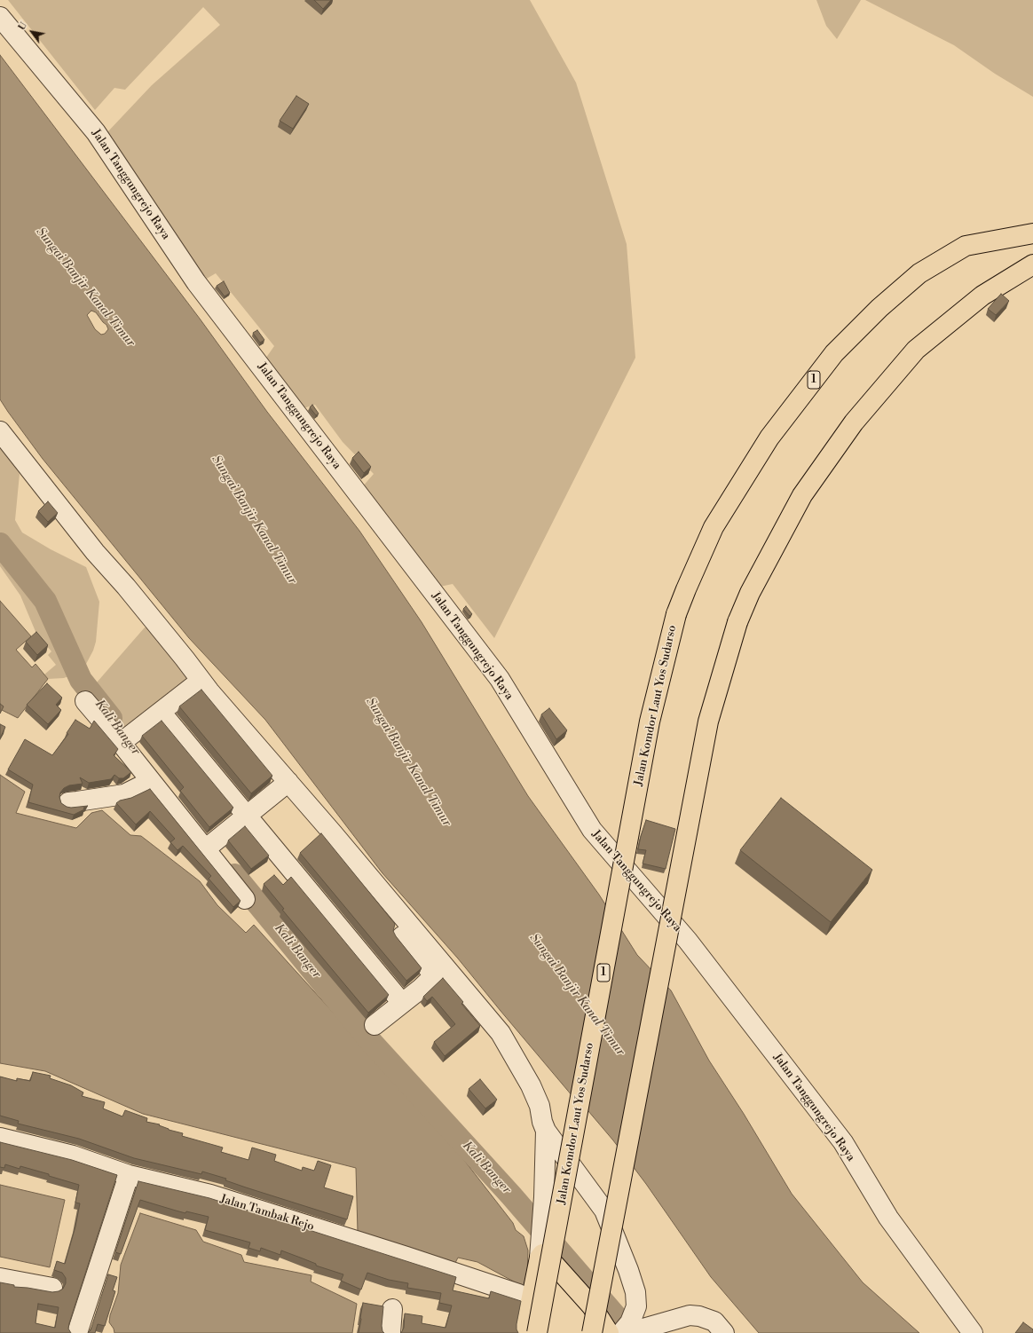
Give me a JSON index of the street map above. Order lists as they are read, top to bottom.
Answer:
{
  "streets": {
    "highway": ["1", "Jalan Komdor Laut Yos Sudarso"],
    "street": ["Jalan Tanggungrejo Raya", "Jalan Tambak Rejo"]
  },
  "water": ["Sungai Banjir Kanal Timur", "Kali Banger"],
  "north": "top left"
}
